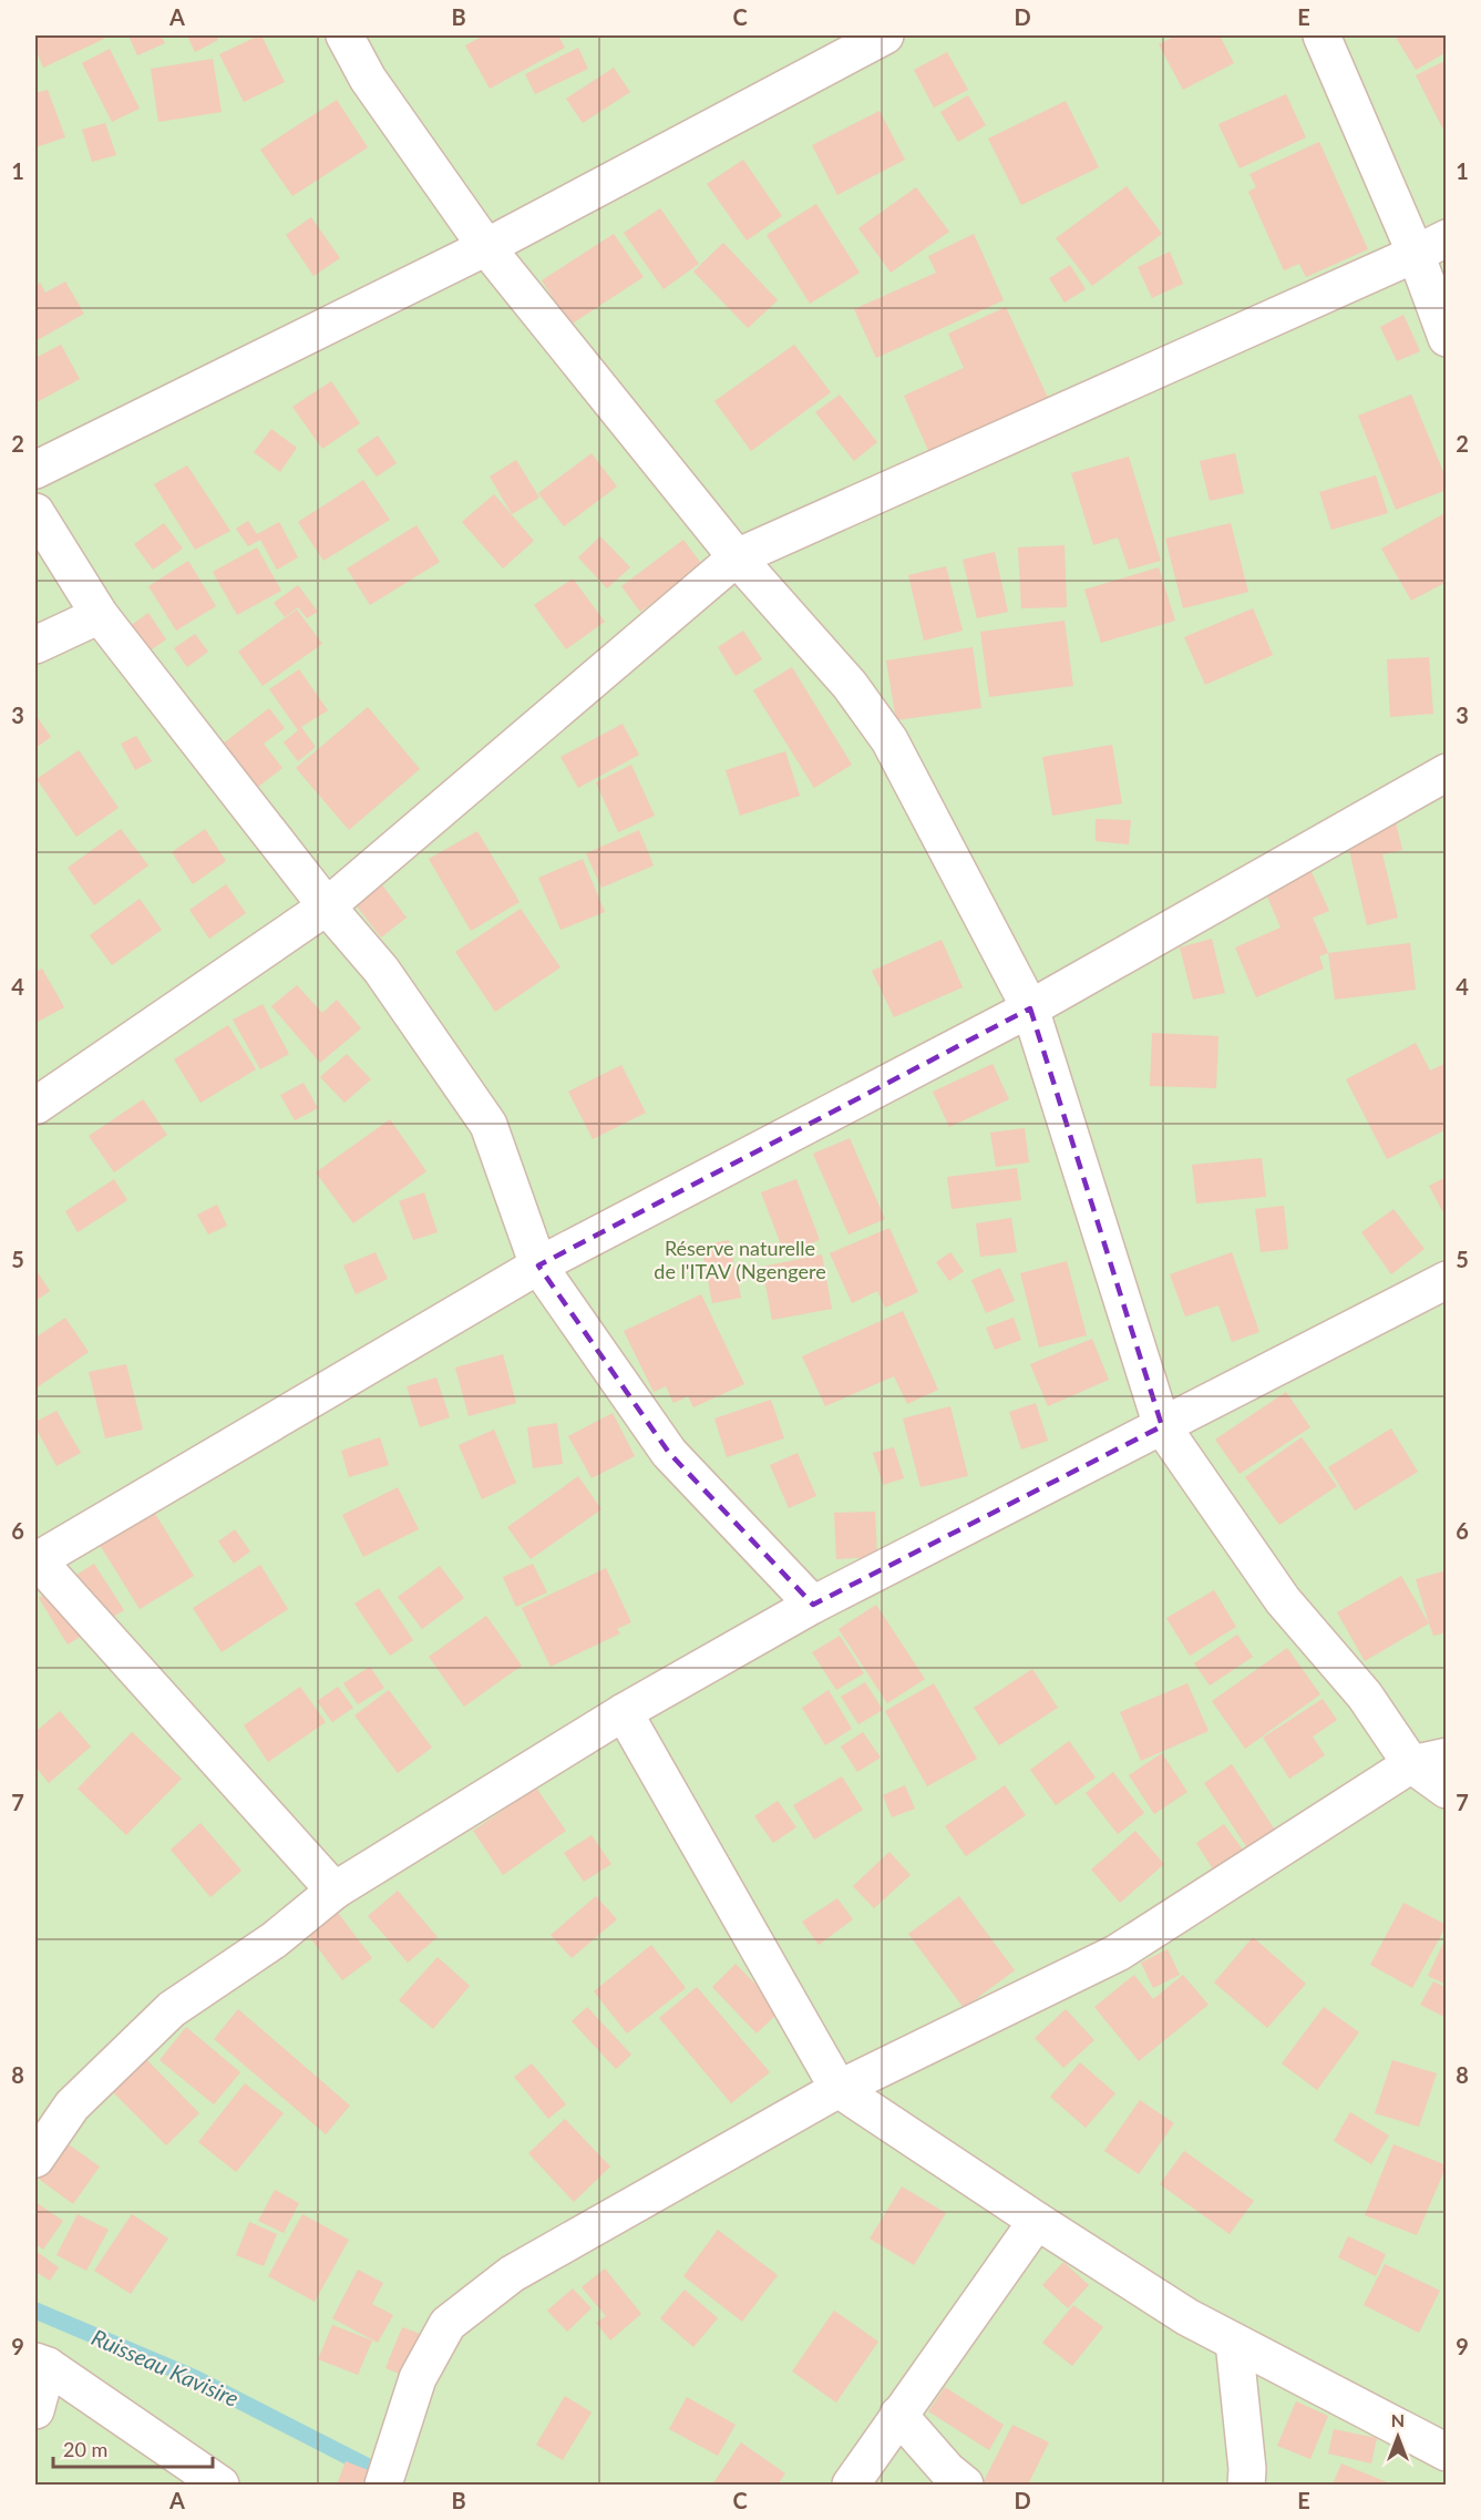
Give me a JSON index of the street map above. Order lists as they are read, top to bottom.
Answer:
{
  "water": ["Ruisseau Kavisire"],
  "parks": ["Réserve naturelle de l'ITAV (Ngengere"],
  "scale_bar": "20 m",
  "north": "top",
  "grid": {
    "columns": [
      "A",
      "B",
      "C",
      "D",
      "E"
    ],
    "rows": [
      "1",
      "2",
      "3",
      "4",
      "5",
      "6",
      "7",
      "8",
      "9"
    ]
  }
}
